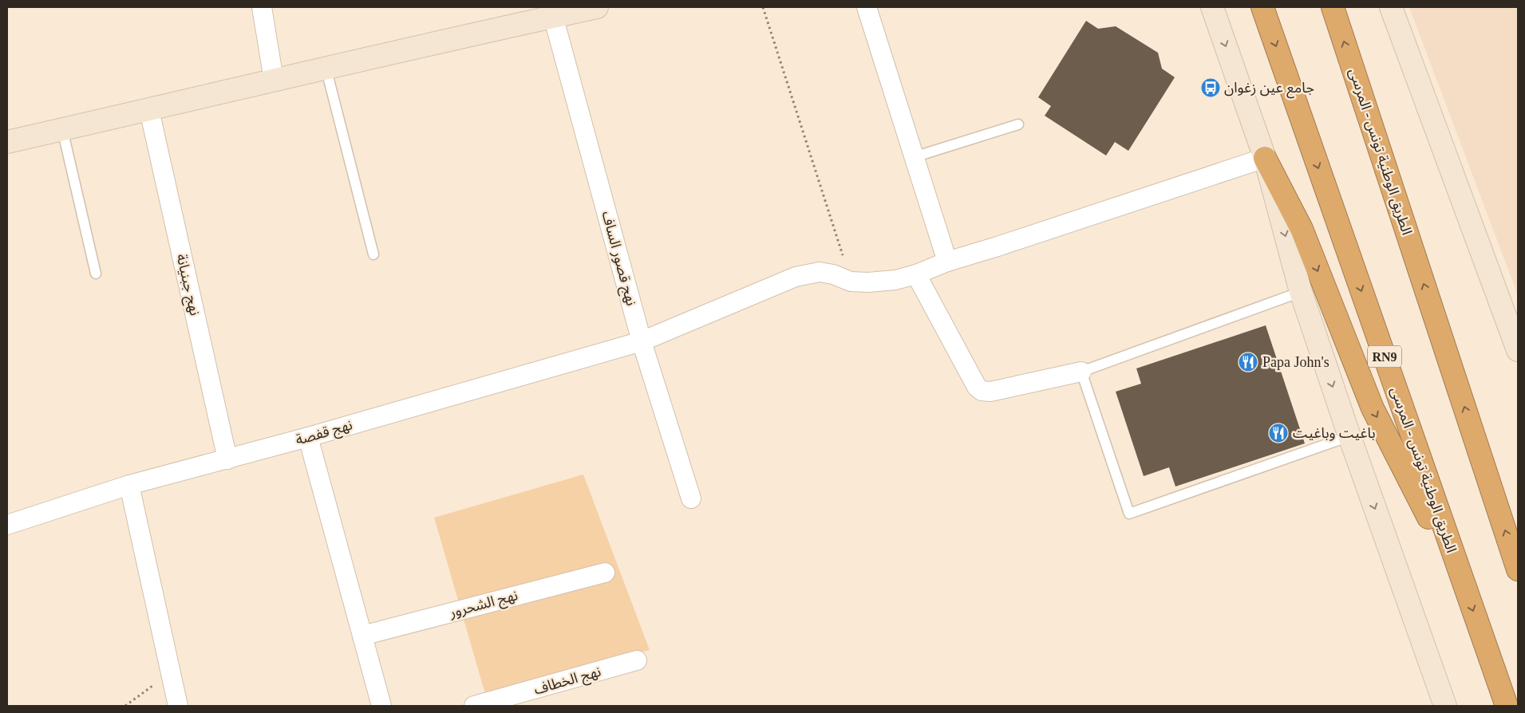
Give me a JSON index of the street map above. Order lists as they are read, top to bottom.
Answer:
{
  "streets": {
    "highway": ["الطريق الوطنية تونس - المرسى", "RN9"],
    "street": [
      "نهج قصور الساف",
      "نهج جبنيانة",
      "نهج قفصة",
      "نهج الشحرور",
      "نهج الخطاف"
    ]
  },
  "crossings": [
    ["نهج قصور الساف", "نهج قفصة"],
    ["نهج جبنيانة", "نهج قفصة"]
  ],
  "places": {
    "bus stop": ["جامع عين زغوان"],
    "restaurant": ["Papa John's", "باغيت وباغيت"]
  }
}
